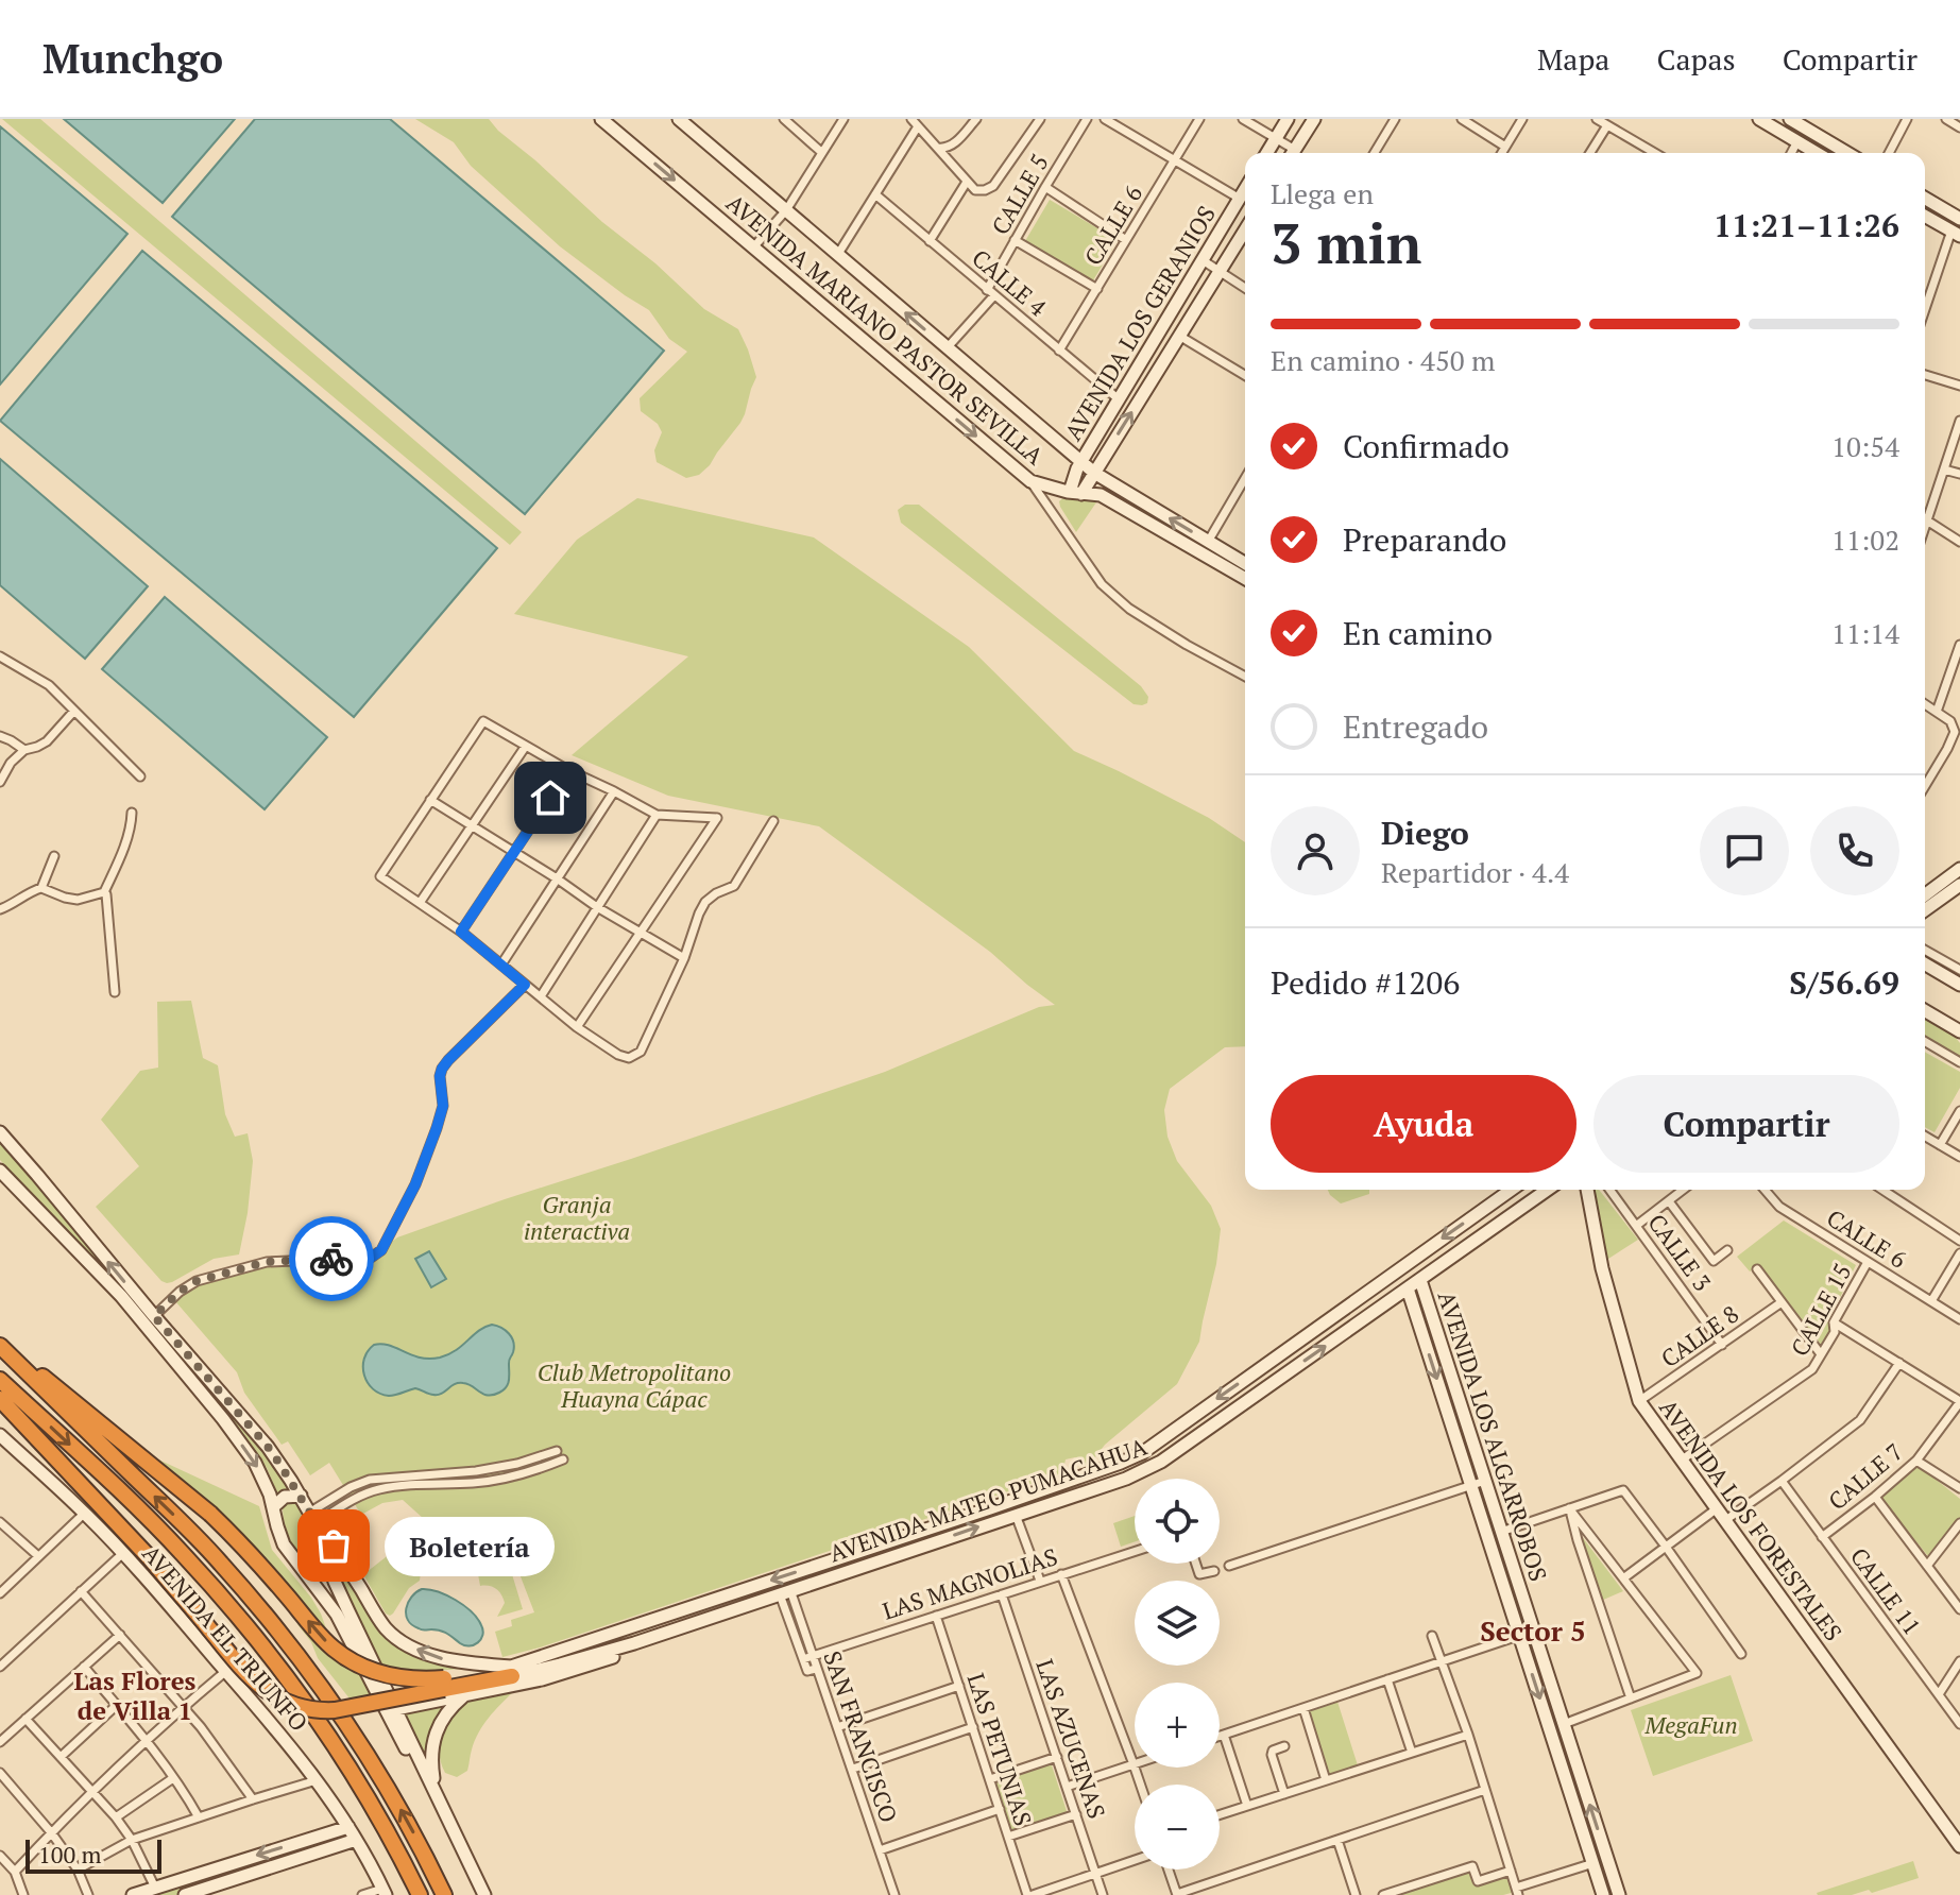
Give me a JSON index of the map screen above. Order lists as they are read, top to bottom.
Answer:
{
  "streets": {
    "main road": [
      "AVENIDA LOS GERANIOS",
      "AVENIDA MARIANO PASTOR SEVILLA",
      "AVENIDA LOS ALGARROBOS",
      "AVENIDA MATEO PUMACAHUA",
      "AVENIDA LOS FORESTALES",
      "AVENIDA EL TRIUNFO"
    ],
    "street": [
      "CALLE 5",
      "CALLE 6",
      "CALLE 4",
      "CALLE 3",
      "CALLE 15",
      "CALLE 8",
      "CALLE 7",
      "LAS MAGNOLIAS",
      "CALLE 11",
      "SAN FRANCISCO",
      "LAS AZUCENAS",
      "LAS PETUNIAS"
    ]
  },
  "crossings": [
    ["CALLE 5", "CALLE 4"],
    ["CALLE 5", "AVENIDA MARIANO PASTOR SEVILLA"],
    ["CALLE 6", "CALLE 4"],
    ["CALLE 6", "CALLE 15"],
    ["CALLE 4", "AVENIDA LOS GERANIOS"],
    ["AVENIDA LOS GERANIOS", "AVENIDA MARIANO PASTOR SEVILLA"],
    ["CALLE 3", "CALLE 8"],
    ["CALLE 15", "AVENIDA LOS FORESTALES"],
    ["CALLE 8", "AVENIDA LOS FORESTALES"],
    ["AVENIDA LOS ALGARROBOS", "AVENIDA MATEO PUMACAHUA"],
    ["CALLE 7", "CALLE 11"],
    ["AVENIDA MATEO PUMACAHUA", "SAN FRANCISCO"],
    ["LAS MAGNOLIAS", "SAN FRANCISCO"],
    ["LAS MAGNOLIAS", "LAS AZUCENAS"],
    ["LAS MAGNOLIAS", "LAS PETUNIAS"]
  ],
  "districts": ["Sector 5", "Las Flores de Villa 1"],
  "parks": ["Granja interactiva", "Club Metropolitano Huayna Cápac", "MegaFun"],
  "places": ["Boletería"],
  "scale_bar": "100 m",
  "page": {
    "header": "Munchgo",
    "nav": ["Mapa", "Capas", "Compartir"],
    "heading": ["3 min", "Llega en", "11:21–11:26"],
    "panel": [
      "Diego",
      "Repartidor · 4.4",
      "Pedido #1206",
      "S/56.69"
    ],
    "bar": "En camino · 450 m",
    "list": [
      ["Confirmado", "10:54"],
      ["Preparando", "11:02"],
      ["En camino", "11:14"],
      "Entregado"
    ],
    "buttons": ["Ayuda", "Compartir"],
    "map_buttons": ["+", "−"],
    "bubble": "Boletería",
    "scale": "100 m"
  }
}
